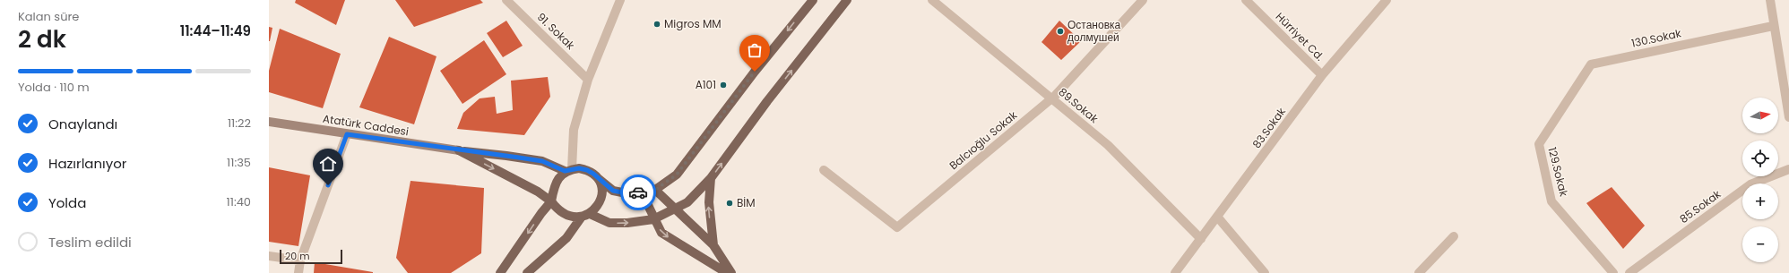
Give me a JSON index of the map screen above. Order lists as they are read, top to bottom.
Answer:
{
  "streets": {
    "main road": ["Atatürk Caddesi"],
    "street": [
      "91. Sokak",
      "Hürriyet Cd.",
      "130.Sokak",
      "89.Sokak",
      "83.Sokak",
      "Balcıoğlu Sokak",
      "129.Sokak",
      "85.Sokak"
    ]
  },
  "crossings": [
    ["Hürriyet Cd.", "83.Sokak"],
    ["130.Sokak", "129.Sokak"],
    ["89.Sokak", "83.Sokak"],
    ["89.Sokak", "Balcıoğlu Sokak"]
  ],
  "places": [
    "Migros MM",
    "Остановка долмушей",
    "A101",
    "BİM"
  ],
  "scale_bar": "20 m",
  "north": "right",
  "page": {
    "heading": ["2 dk", "Kalan süre", "11:44–11:49"],
    "bar": "Yolda · 110 m",
    "map_buttons": ["+", "−"],
    "list": [
      ["Onaylandı", "11:22"],
      ["Hazırlanıyor", "11:35"],
      ["Yolda", "11:40"],
      "Teslim edildi"
    ],
    "scale": "20 m"
  }
}
